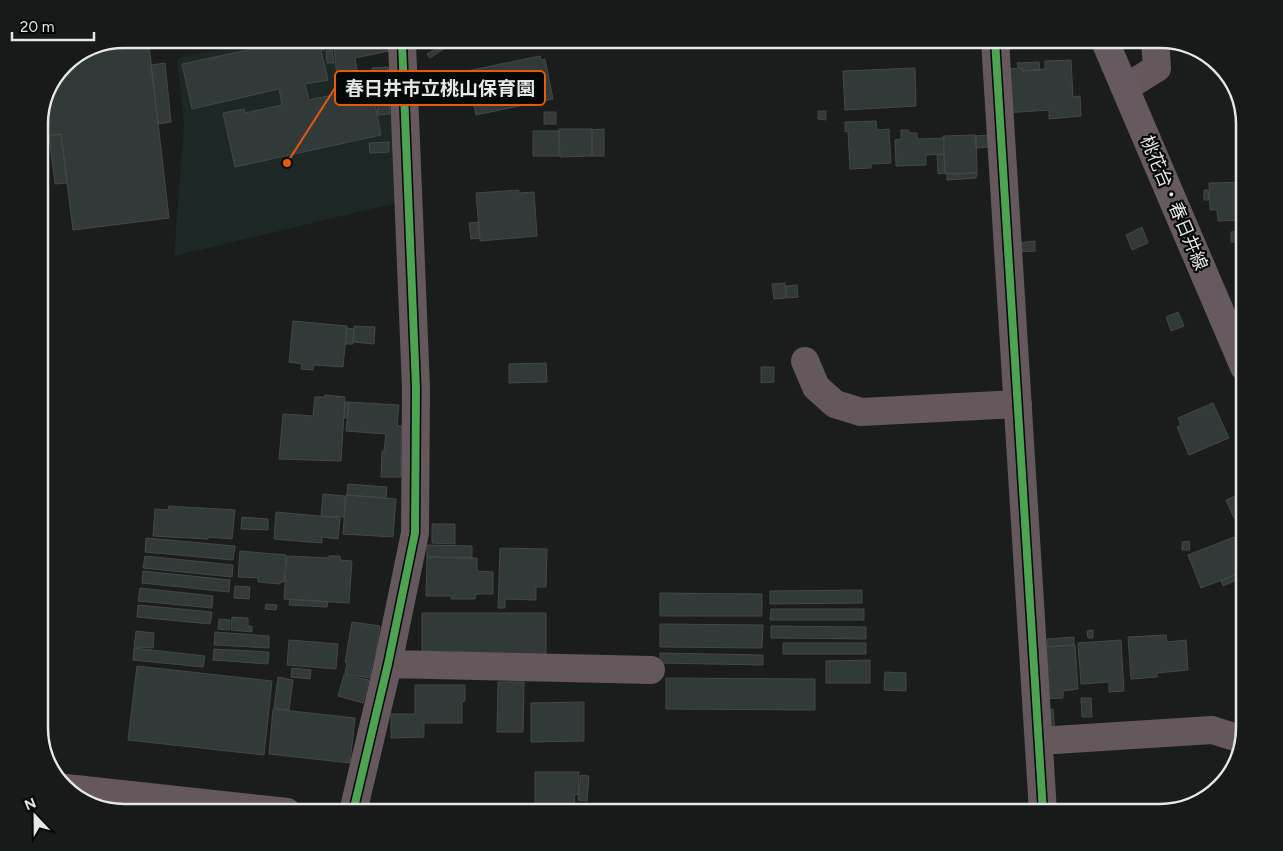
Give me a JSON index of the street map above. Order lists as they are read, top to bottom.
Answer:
{
  "streets": {
    "street": ["桃花台・春日井線"]
  },
  "places": ["春日井市立桃山保育園"],
  "scale_bar": "20 m",
  "north": "top"
}
